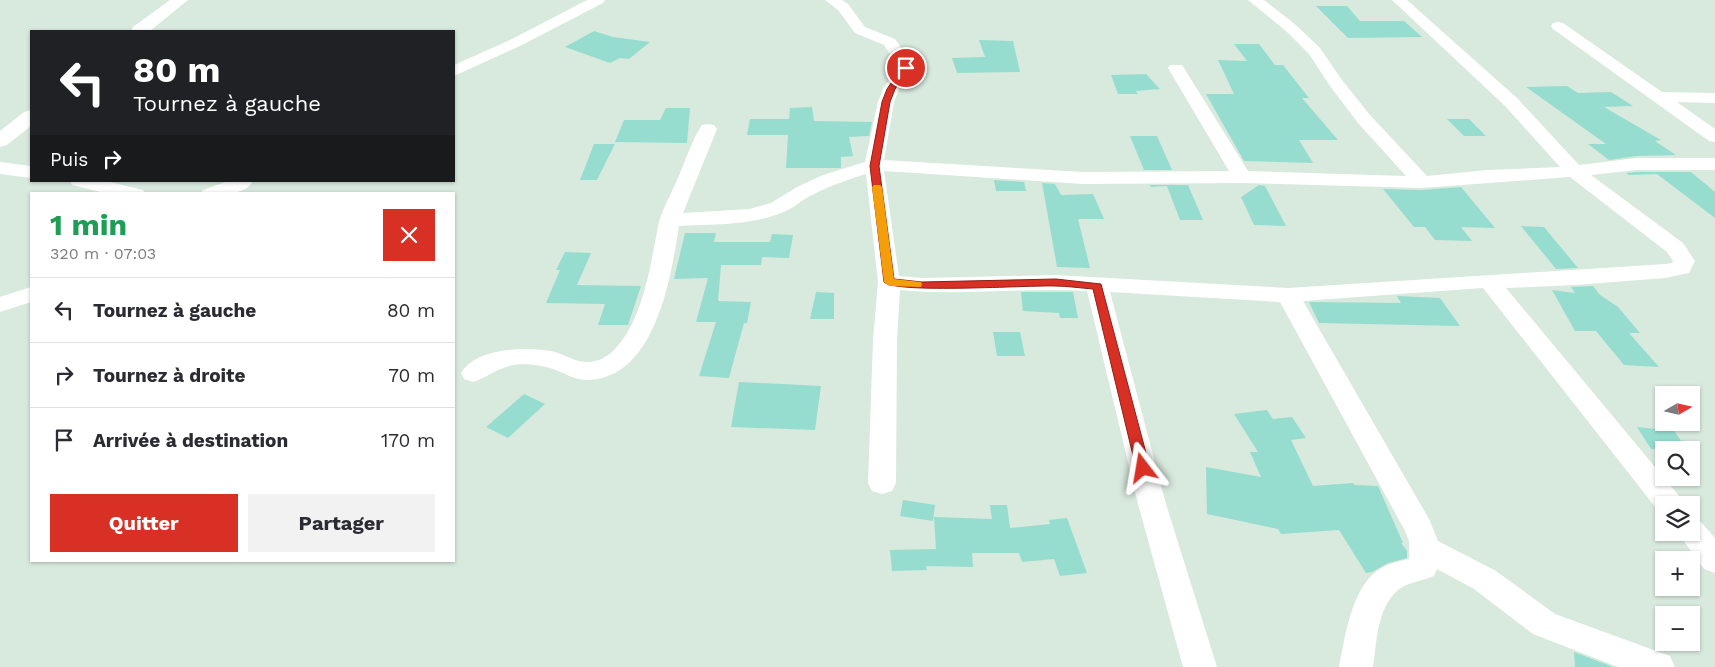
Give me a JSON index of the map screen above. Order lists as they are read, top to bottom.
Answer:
{
  "north": "right",
  "page": {
    "turn": ["80 m", "Tournez à gauche"],
    "then": "Puis",
    "heading": ["1 min", "320 m · 07:03"],
    "list": [
      {
        "name": "Tournez à gauche",
        "value": "80 m"
      },
      {
        "name": "Tournez à droite",
        "value": "70 m"
      },
      {
        "name": "Arrivée à destination",
        "value": "170 m"
      }
    ],
    "map_buttons": ["+", "−"],
    "buttons": ["Quitter", "Partager"]
  }
}
